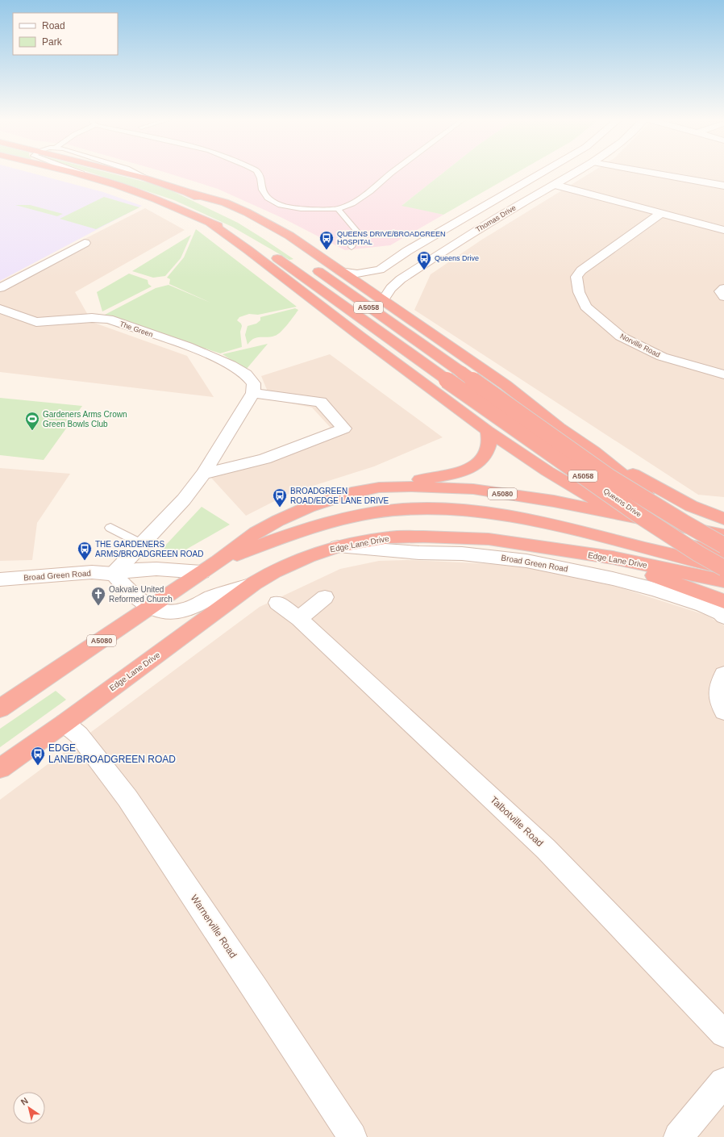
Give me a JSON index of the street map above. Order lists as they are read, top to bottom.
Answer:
{
  "streets": {
    "highway": [
      "A5058",
      "A5080",
      "Queens Drive",
      "Edge Lane Drive"
    ],
    "street": [
      "Thomas Drive",
      "The Green",
      "Norville Road",
      "Broad Green Road",
      "Talbotville Road",
      "Warnerville Road"
    ]
  },
  "crossings": [
    ["A5080", "Broad Green Road"],
    ["Edge Lane Drive", "Broad Green Road"],
    ["Edge Lane Drive", "Warnerville Road"]
  ],
  "places": {
    "bus stop": [
      "QUEENS DRIVE/BROADGREEN HOSPITAL",
      "Queens Drive",
      "BROADGREEN ROAD/EDGE LANE DRIVE",
      "THE GARDENERS ARMS/BROADGREEN ROAD",
      "EDGE LANE/BROADGREEN ROAD"
    ],
    "sports": ["Gardeners Arms Crown Green Bowls Club"],
    "church": ["Oakvale United Reformed Church"]
  },
  "legend": ["Road", "Park"],
  "north": "top left"
}
